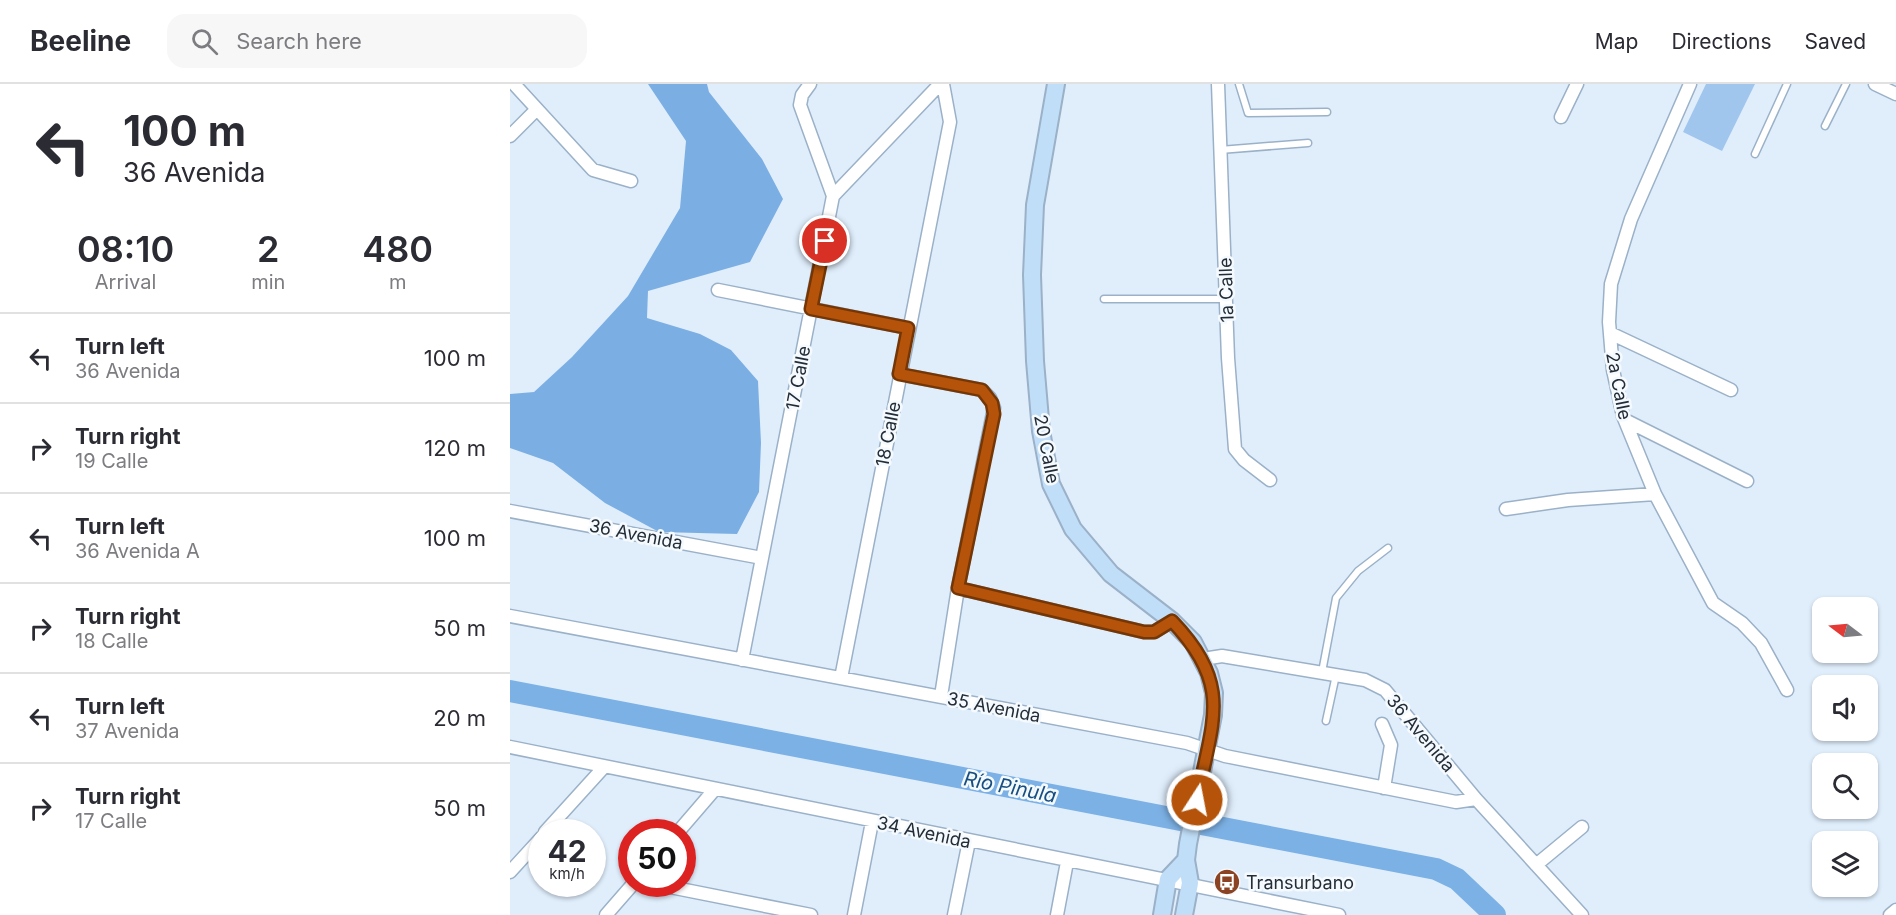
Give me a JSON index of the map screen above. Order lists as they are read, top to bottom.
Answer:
{
  "streets": {
    "main road": ["20 Calle"],
    "street": [
      "1a Calle",
      "17 Calle",
      "2a Calle",
      "18 Calle",
      "36 Avenida",
      "35 Avenida",
      "34 Avenida"
    ]
  },
  "crossings": [
    ["17 Calle", "36 Avenida"],
    ["17 Calle", "35 Avenida"],
    ["18 Calle", "35 Avenida"],
    ["20 Calle", "36 Avenida"],
    ["20 Calle", "35 Avenida"],
    ["20 Calle", "34 Avenida"],
    ["36 Avenida", "35 Avenida"]
  ],
  "water": ["Río Pinula"],
  "places": {
    "bus stop": ["Transurbano"]
  },
  "north": "left",
  "page": {
    "header": "Beeline",
    "search": "Search here",
    "nav": ["Map", "Directions", "Saved"],
    "turn": ["100 m", "36 Avenida"],
    "eta": [
      "08:10",
      "Arrival",
      "2",
      "min",
      "480",
      "m"
    ],
    "list": [
      {
        "name": "Turn left",
        "note": "36 Avenida",
        "value": "100 m"
      },
      {
        "name": "Turn right",
        "note": "19 Calle",
        "value": "120 m"
      },
      {
        "name": "Turn left",
        "note": "36 Avenida A",
        "value": "100 m"
      },
      {
        "name": "Turn right",
        "note": "18 Calle",
        "value": "50 m"
      },
      {
        "name": "Turn left",
        "note": "37 Avenida",
        "value": "20 m"
      },
      {
        "name": "Turn right",
        "note": "17 Calle",
        "value": "50 m"
      }
    ],
    "speed": "42 km/h",
    "limit": "50"
  }
}
